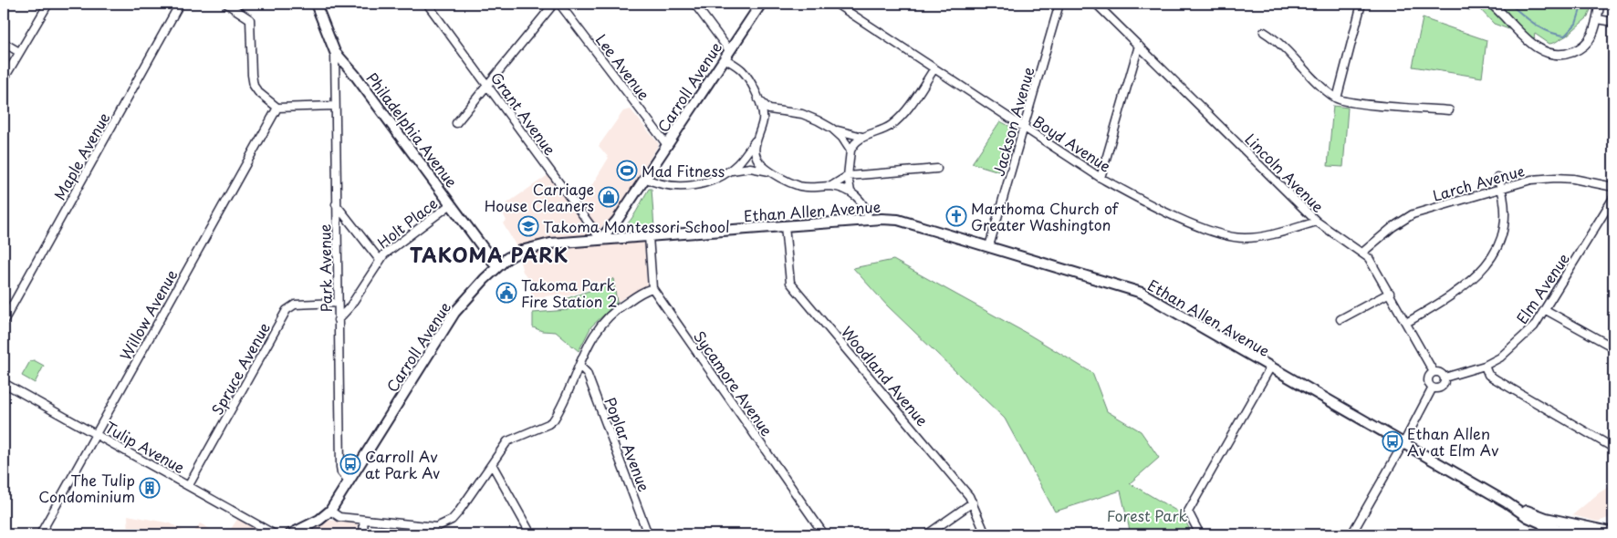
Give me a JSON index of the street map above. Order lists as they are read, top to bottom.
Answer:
{
  "streets": {
    "main road": ["Carroll Avenue", "Philadelphia Avenue", "Ethan Allen Avenue"],
    "street": [
      "Lee Avenue",
      "Grant Avenue",
      "Jackson Avenue",
      "Boyd Avenue",
      "Maple Avenue",
      "Lincoln Avenue",
      "Larch Avenue",
      "Holt Place",
      "Park Avenue",
      "Elm Avenue",
      "Willow Avenue",
      "Spruce Avenue",
      "Woodland Avenue",
      "Sycamore Avenue",
      "Poplar Avenue",
      "Tulip Avenue"
    ]
  },
  "crossings": [
    ["Lee Avenue", "Carroll Avenue"],
    ["Carroll Avenue", "Grant Avenue"],
    ["Carroll Avenue", "Philadelphia Avenue"],
    ["Carroll Avenue", "Ethan Allen Avenue"],
    ["Carroll Avenue", "Park Avenue"],
    ["Grant Avenue", "Ethan Allen Avenue"],
    ["Jackson Avenue", "Boyd Avenue"],
    ["Jackson Avenue", "Ethan Allen Avenue"],
    ["Philadelphia Avenue", "Holt Place"],
    ["Philadelphia Avenue", "Park Avenue"],
    ["Boyd Avenue", "Lincoln Avenue"],
    ["Lincoln Avenue", "Larch Avenue"],
    ["Lincoln Avenue", "Elm Avenue"],
    ["Ethan Allen Avenue", "Woodland Avenue"],
    ["Holt Place", "Park Avenue"],
    ["Park Avenue", "Spruce Avenue"],
    ["Willow Avenue", "Tulip Avenue"],
    ["Spruce Avenue", "Tulip Avenue"]
  ],
  "districts": ["TAKOMA PARK"],
  "parks": ["Forest Park"],
  "places": {
    "sports": ["Mad Fitness"],
    "shop": ["Carriage House Cleaners"],
    "church": ["Marthoma Church of Greater Washington"],
    "school or university": ["Takoma Montessori School"],
    "public building": ["Takoma Park Fire Station 2"],
    "bus stop": ["Ethan Allen Av at Elm Av", "Carroll Av at Park Av"],
    "building": ["The Tulip Condominium"]
  }
}
